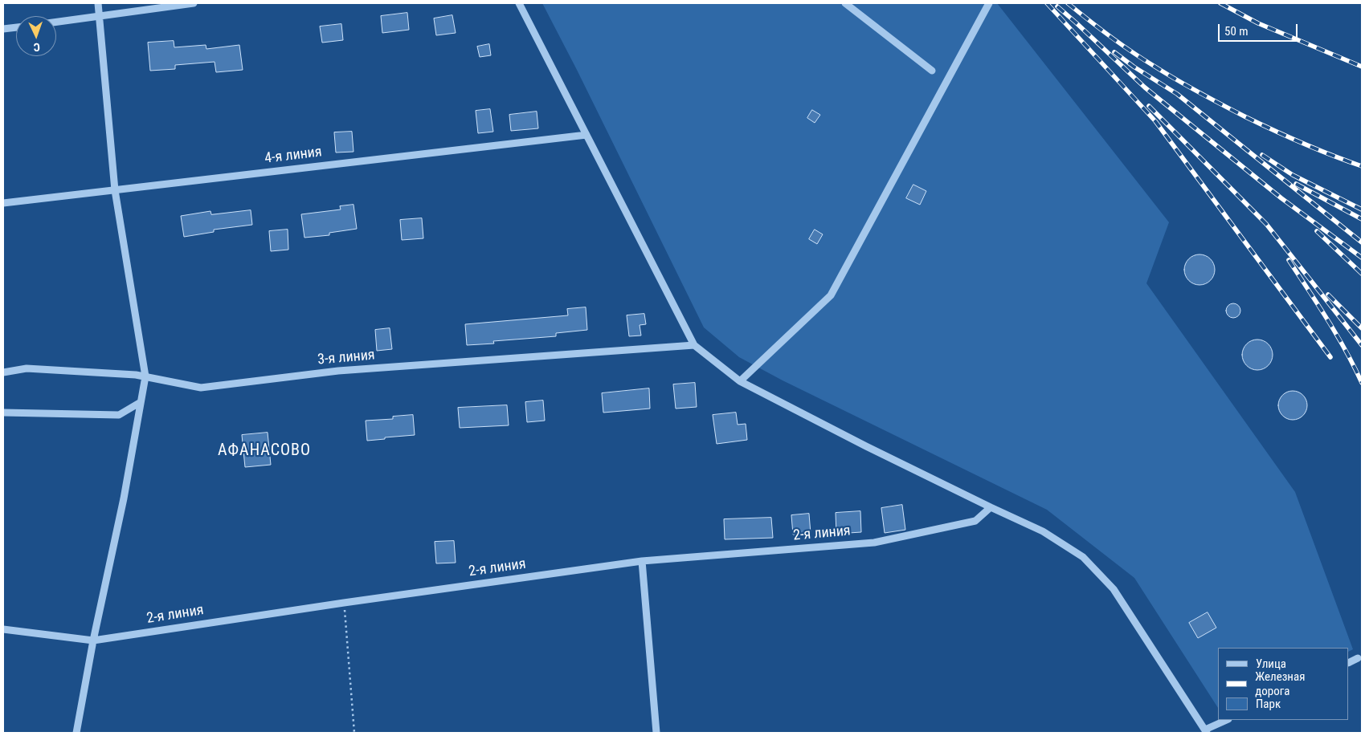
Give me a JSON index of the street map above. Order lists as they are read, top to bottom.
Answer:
{
  "streets": {
    "street": ["4-я линия", "3-я линия", "2-я линия"]
  },
  "districts": ["АФАНАСОВО"],
  "legend": ["Улица", "Железная дорога", "Парк"],
  "scale_bar": "50 m",
  "north": "bottom"
}
